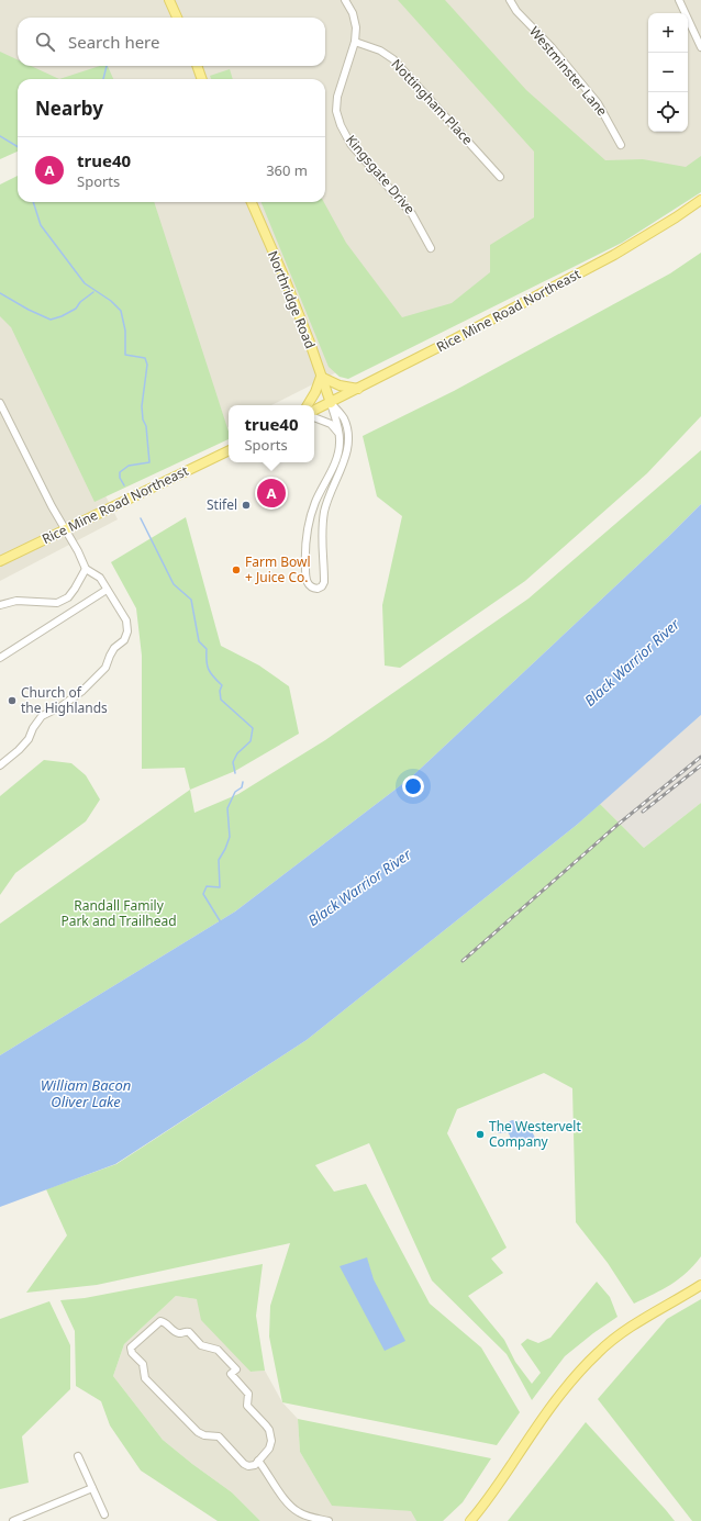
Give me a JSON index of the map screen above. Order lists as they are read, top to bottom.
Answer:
{
  "streets": {
    "main road": ["Northridge Road", "Rice Mine Road Northeast"],
    "street": ["Westminster Lane", "Nottingham Place", "Kingsgate Drive"]
  },
  "crossings": [
    ["Nottingham Place", "Kingsgate Drive"],
    ["Northridge Road", "Rice Mine Road Northeast"]
  ],
  "water": ["Black Warrior River", "William Bacon Oliver Lake"],
  "parks": ["Randall Family Park and Trailhead"],
  "places": [
    "Stifel",
    "Farm Bowl + Juice Co.",
    "Church of the Highlands",
    "The Westervelt Company"
  ],
  "page": {
    "map_buttons": ["+", "−"],
    "search": "Search here",
    "heading": "Nearby",
    "list": [
      {
        "mark": "A",
        "name": "true40",
        "note": "Sports",
        "value": "360 m"
      }
    ],
    "popup": ["true40", "Sports"],
    "pins": "A"
  }
}
